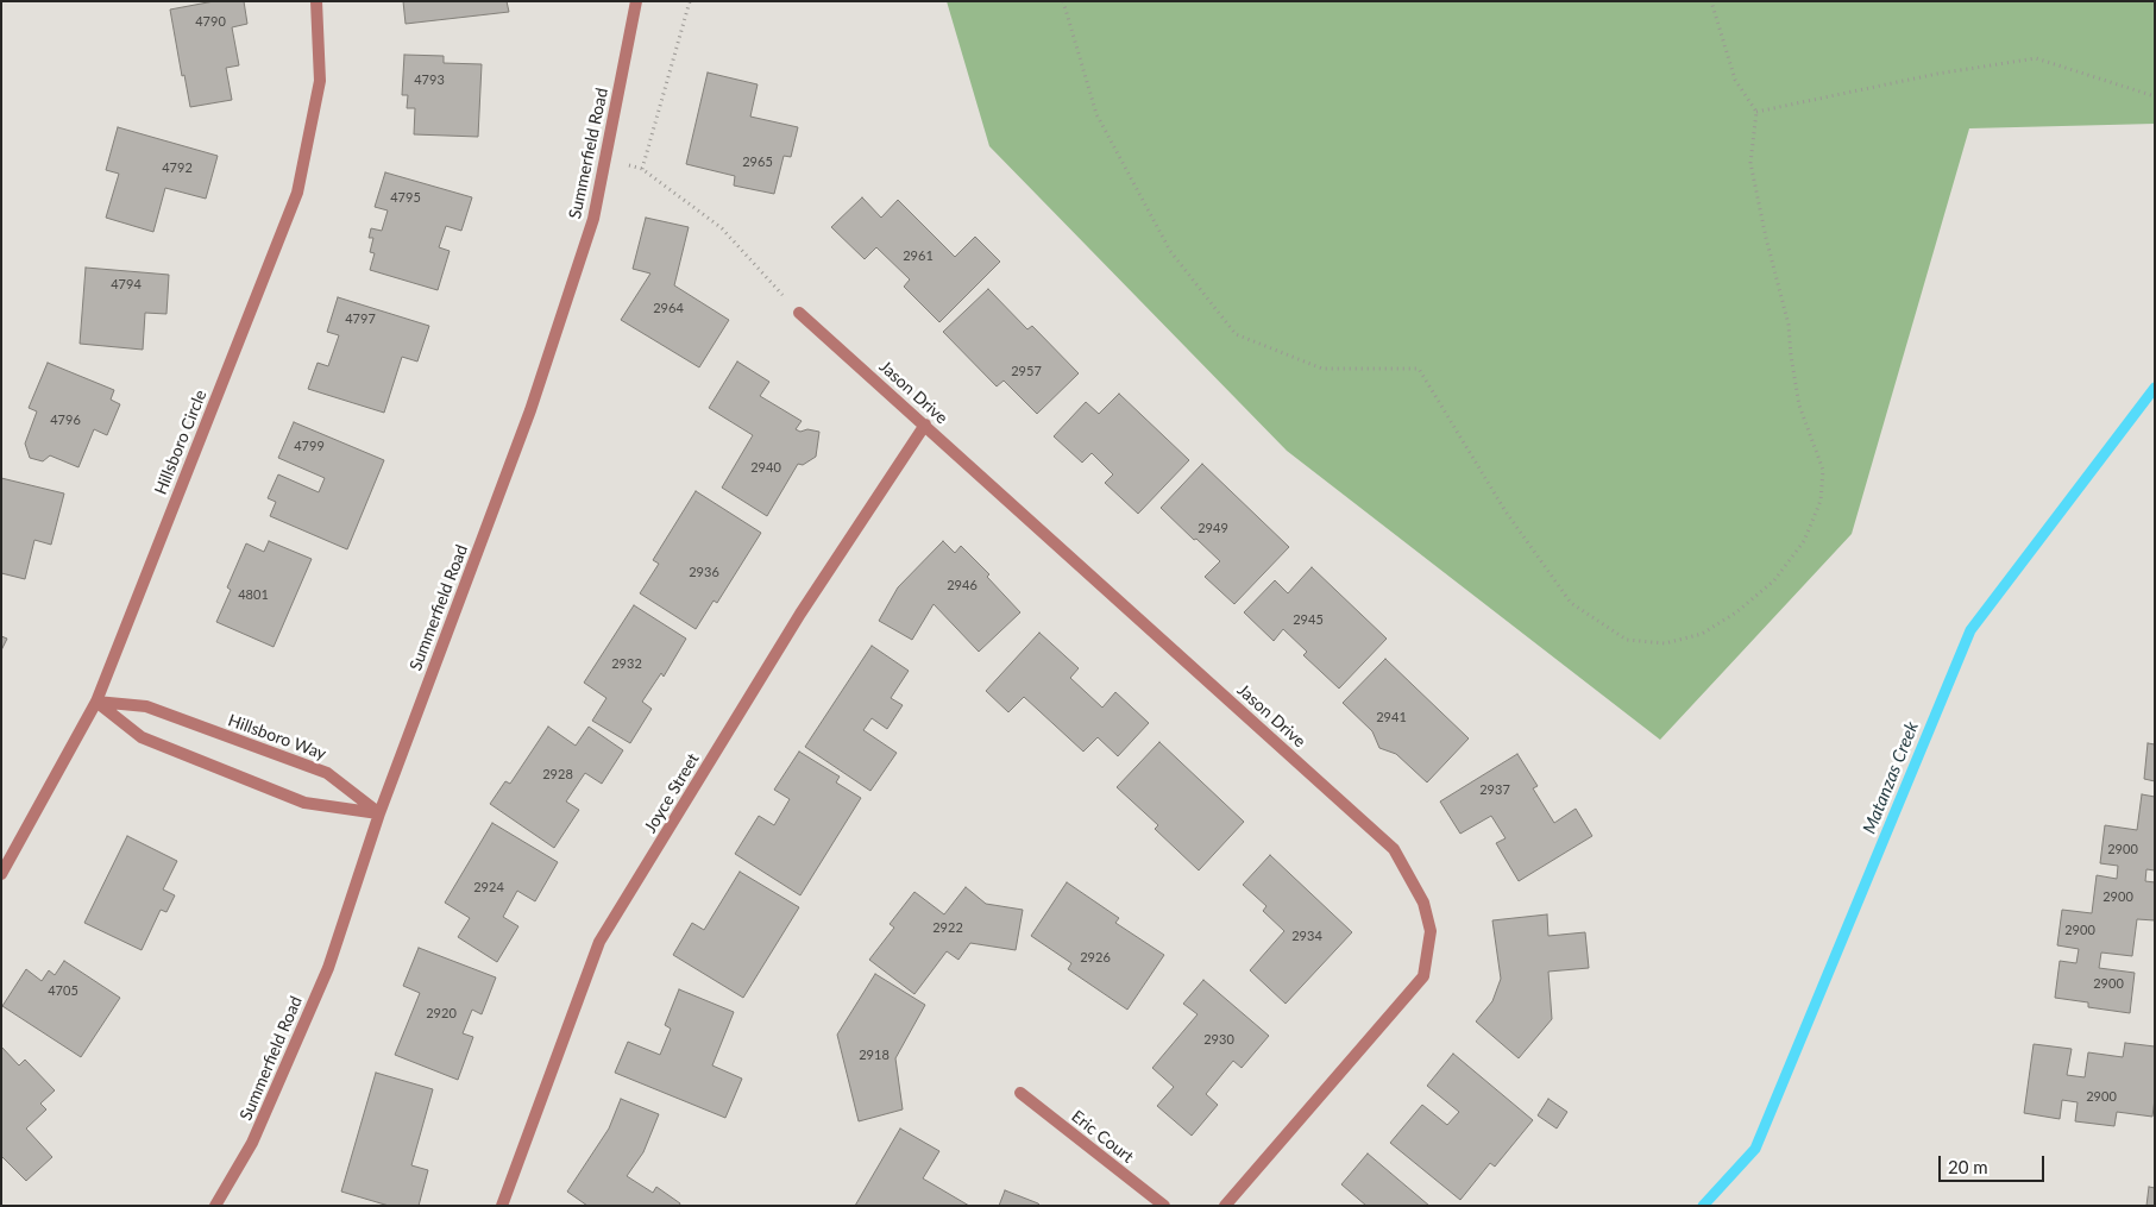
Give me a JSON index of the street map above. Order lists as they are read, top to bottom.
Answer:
{
  "streets": {
    "street": [
      "Summerfield Road",
      "Jason Drive",
      "Hillsboro Circle",
      "Hillsboro Way",
      "Joyce Street",
      "Eric Court"
    ]
  },
  "crossings": [
    ["Summerfield Road", "Hillsboro Way"],
    ["Jason Drive", "Joyce Street"],
    ["Hillsboro Circle", "Hillsboro Way"]
  ],
  "water": ["Matanzas Creek"],
  "house_numbers": [
    "4790",
    "4793",
    "2965",
    "4792",
    "4795",
    "2961",
    "4794",
    "2964",
    "4797",
    "2957",
    "4796",
    "4799",
    "2940",
    "2949",
    "2936",
    "2946",
    "4801",
    "2945",
    "2932",
    "2941",
    "2928",
    "2937",
    "2900",
    "2924",
    "2900",
    "2922",
    "2900",
    "2934",
    "2926",
    "2900",
    "4705",
    "2920",
    "2930",
    "2918",
    "2900"
  ],
  "scale_bar": "20 m"
}
